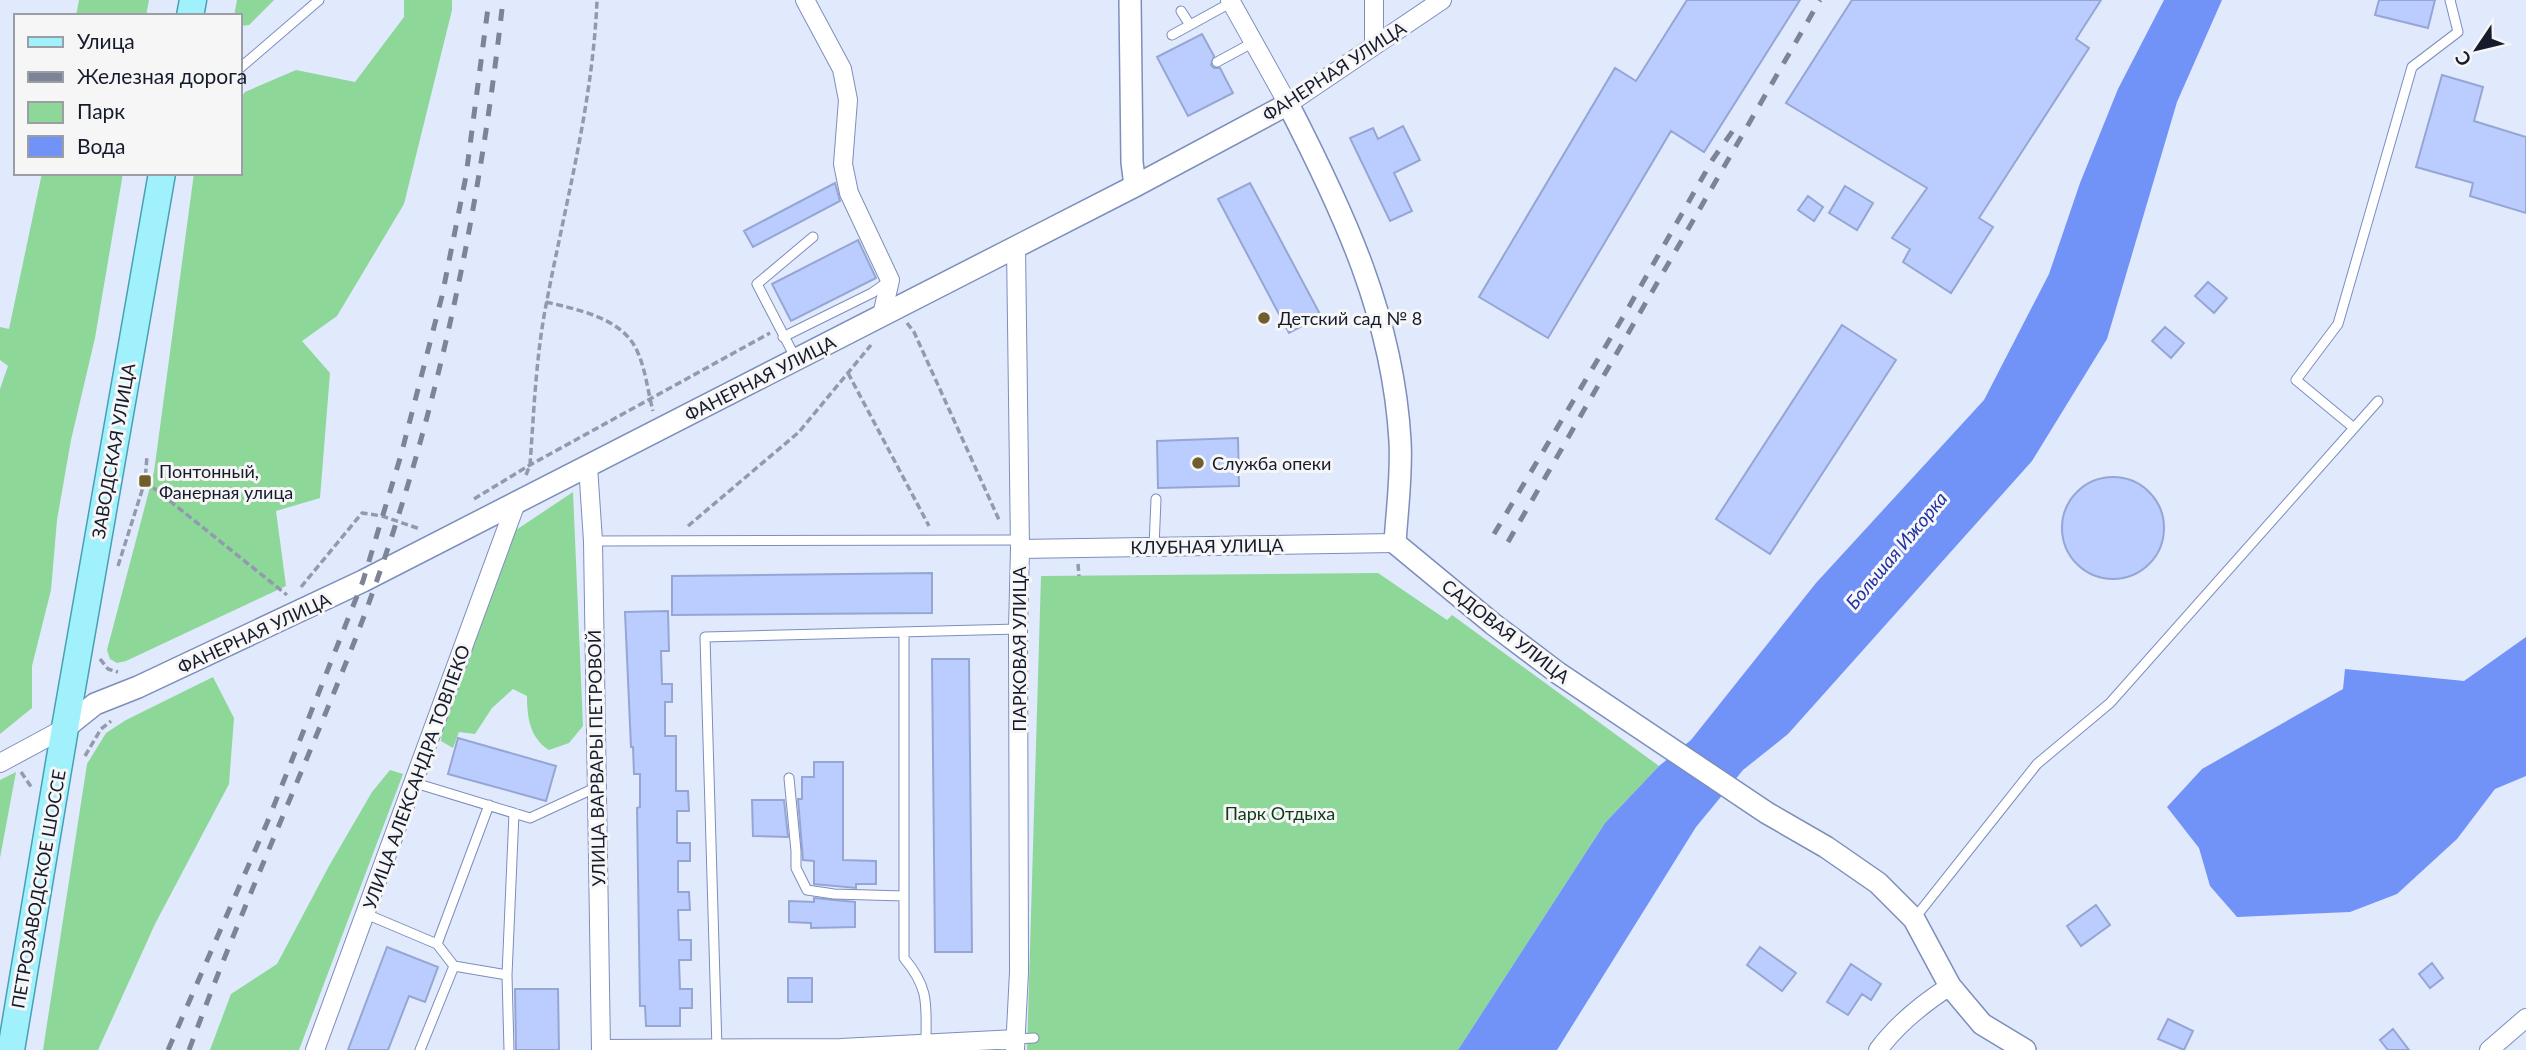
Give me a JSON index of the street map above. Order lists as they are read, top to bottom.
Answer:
{
  "streets": {
    "main road": ["ЗАВОДСКАЯ УЛИЦА", "ПЕТРОЗАВОДСКОЕ ШОССЕ"],
    "street": [
      "ФАНЕРНАЯ УЛИЦА",
      "КЛУБНАЯ УЛИЦА",
      "САДОВАЯ УЛИЦА",
      "ПАРКОВАЯ УЛИЦА",
      "УЛИЦА ВАРВАРЫ ПЕТРОВОЙ",
      "УЛИЦА АЛЕКСАНДРА ТОВПЕКО"
    ]
  },
  "crossings": [
    ["ФАНЕРНАЯ УЛИЦА", "ЗАВОДСКАЯ УЛИЦА"],
    ["ФАНЕРНАЯ УЛИЦА", "ПАРКОВАЯ УЛИЦА"],
    ["ФАНЕРНАЯ УЛИЦА", "УЛИЦА ВАРВАРЫ ПЕТРОВОЙ"],
    ["ФАНЕРНАЯ УЛИЦА", "УЛИЦА АЛЕКСАНДРА ТОВПЕКО"],
    ["ФАНЕРНАЯ УЛИЦА", "ПЕТРОЗАВОДСКОЕ ШОССЕ"],
    ["ЗАВОДСКАЯ УЛИЦА", "ПЕТРОЗАВОДСКОЕ ШОССЕ"],
    ["КЛУБНАЯ УЛИЦА", "САДОВАЯ УЛИЦА"],
    ["КЛУБНАЯ УЛИЦА", "ПАРКОВАЯ УЛИЦА"]
  ],
  "water": ["Большая Ижорка"],
  "parks": ["Парк Отдыха"],
  "places": {
    "other": ["Детский сад № 8", "Служба опеки"],
    "transit": ["Понтонный, Фанерная улица"]
  },
  "legend": [
    "Улица",
    "Железная дорога",
    "Парк",
    "Вода"
  ],
  "north": "bottom left"
}
